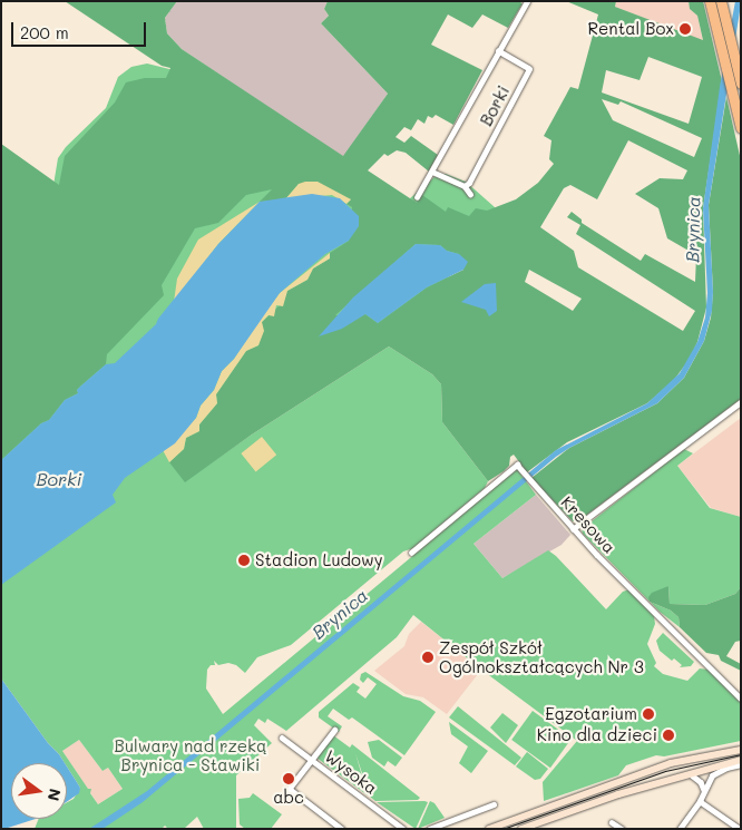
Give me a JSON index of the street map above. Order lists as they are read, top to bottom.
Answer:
{
  "streets": {
    "street": ["Borki", "Kresowa", "Wysoka"]
  },
  "water": ["Brynica", "Borki"],
  "parks": ["Bulwary nad rzeką Brynica - Stawiki"],
  "places": [
    "Rental Box",
    "Stadion Ludowy",
    "Zespół Szkół Ogólnokształcących Nr 3",
    "Egzotarium",
    "Kino dla dzieci",
    "abc"
  ],
  "scale_bar": "200 m",
  "north": "right"
}
